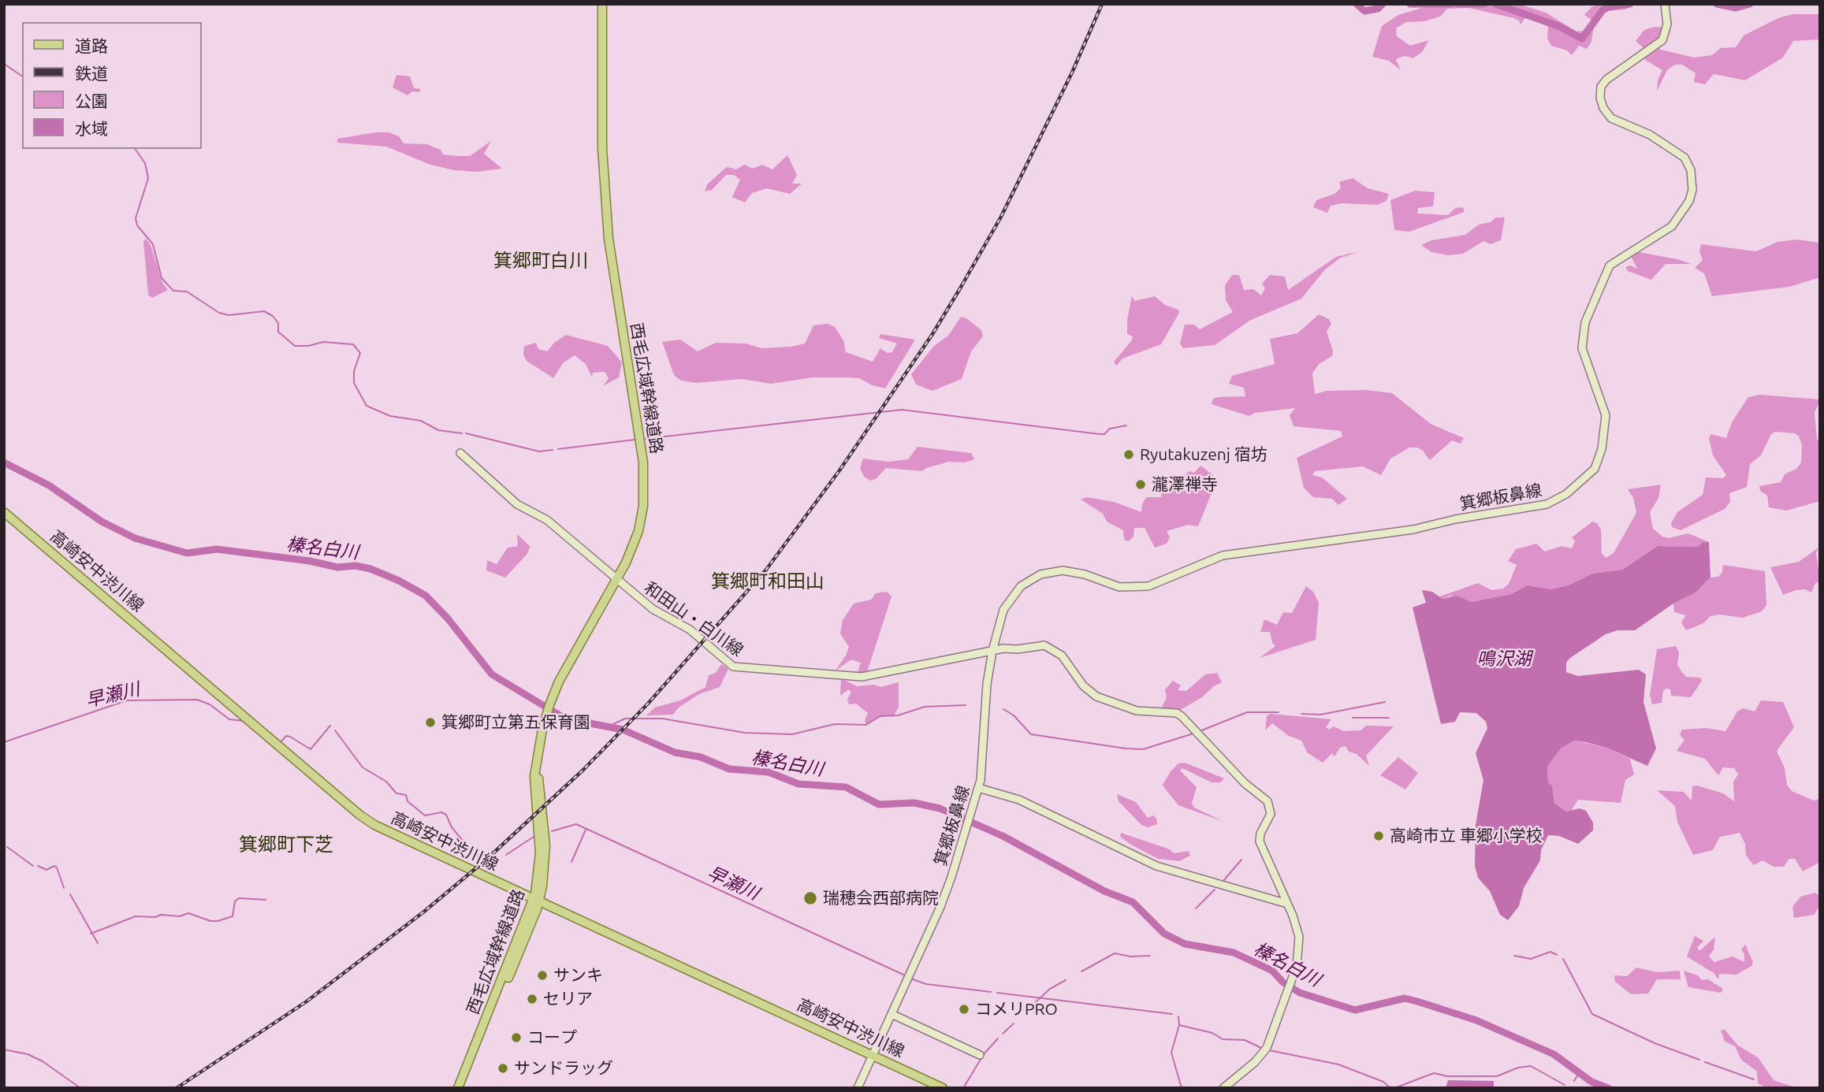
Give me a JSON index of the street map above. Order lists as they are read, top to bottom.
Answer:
{
  "streets": {
    "main road": [
      "西毛広域幹線道路",
      "箕郷板鼻線",
      "高崎安中渋川線",
      "和田山・白川線"
    ]
  },
  "crossings": [
    ["西毛広域幹線道路", "高崎安中渋川線"],
    ["西毛広域幹線道路", "和田山・白川線"],
    ["箕郷板鼻線", "高崎安中渋川線"],
    ["箕郷板鼻線", "和田山・白川線"]
  ],
  "districts": ["箕郷町白川", "箕郷町和田山", "箕郷町下芝"],
  "water": ["榛名白川", "鳴沢湖", "早瀬川"],
  "places": [
    "Ryutakuzenj 宿坊",
    "瀧澤禅寺",
    "箕郷町立第五保育園",
    "高崎市立 車郷小学校",
    "瑞穂会西部病院",
    "サンキ",
    "セリア",
    "コメリPRO",
    "コープ",
    "サンドラッグ"
  ],
  "legend": [
    "道路",
    "鉄道",
    "公園",
    "水域"
  ]
}
